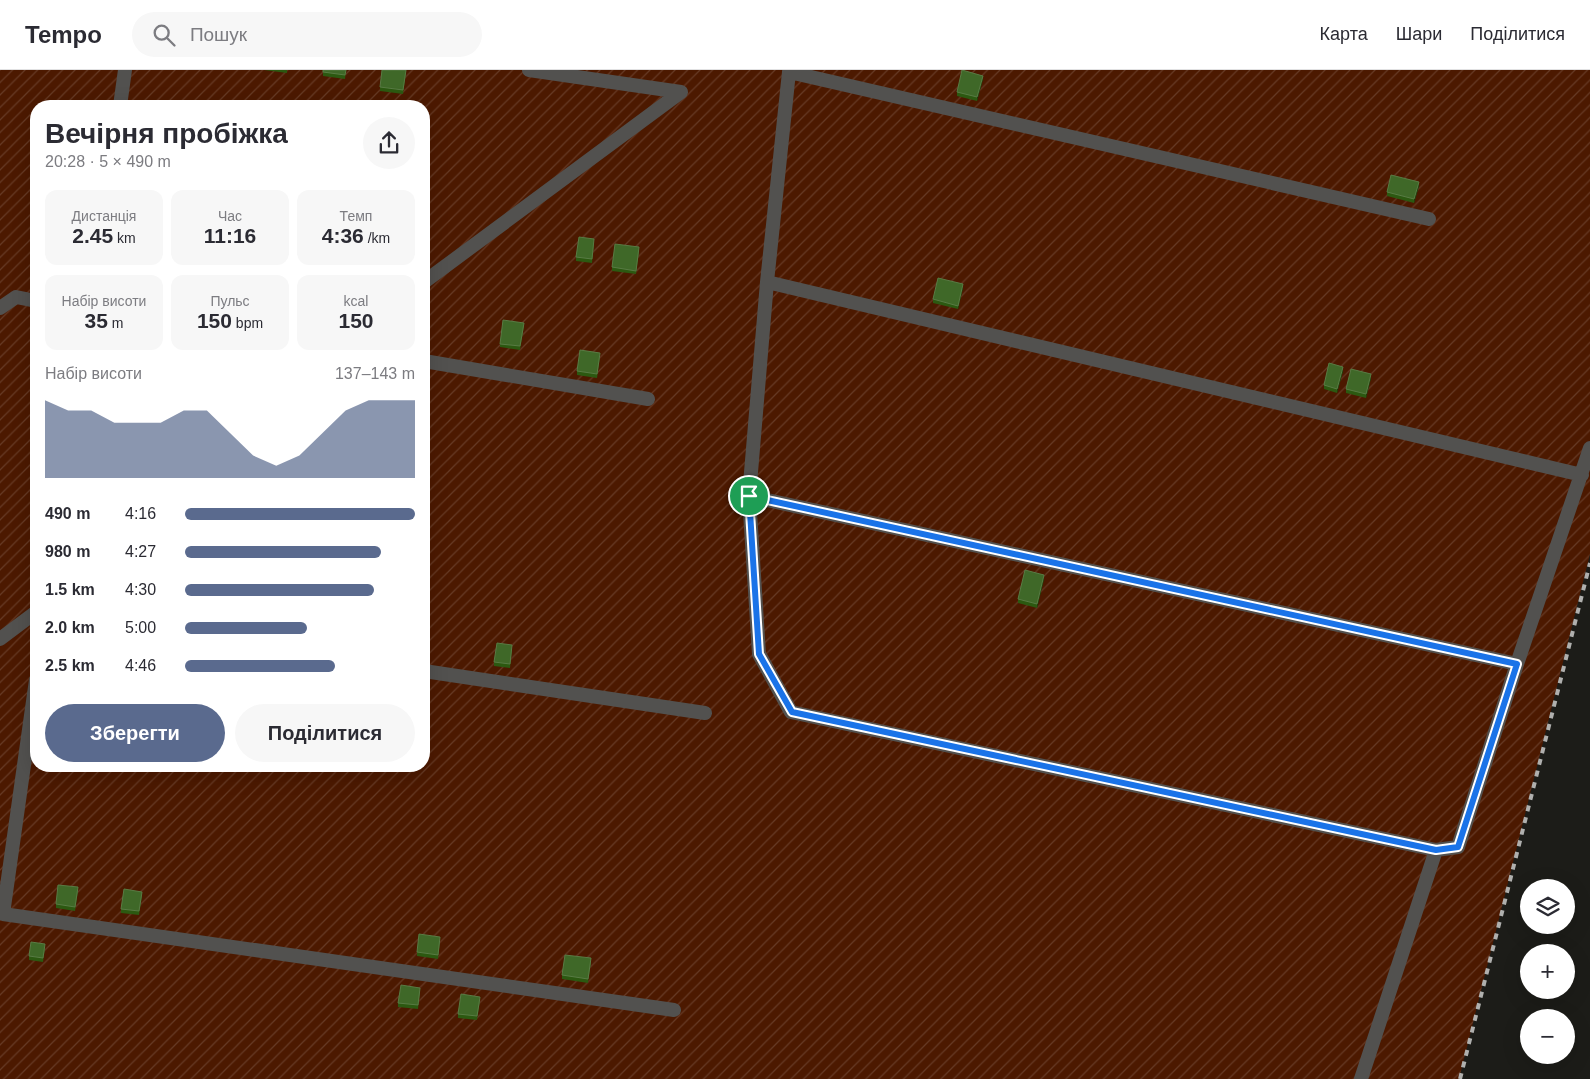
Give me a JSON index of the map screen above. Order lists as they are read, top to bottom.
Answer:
{
  "page": {
    "header": "Tempo",
    "search": "Пошук",
    "nav": ["Карта", "Шари", "Поділитися"],
    "heading": ["Вечірня пробіжка", "20:28 · 5 × 490 m"],
    "stats": [
      ["Дистанція", "2.45 km"],
      ["Час", "11:16"],
      ["Темп", "4:36 /km"],
      ["Набір висоти", "35 m"],
      ["Пульс", "150 bpm"],
      ["kcal", "150"]
    ],
    "chart": ["Набір висоти", "137–143 m"],
    "list": [
      {
        "name": "490 m",
        "note": "4:16"
      },
      {
        "name": "980 m",
        "note": "4:27"
      },
      {
        "name": "1.5 km",
        "note": "4:30"
      },
      {
        "name": "2.0 km",
        "note": "5:00"
      },
      {
        "name": "2.5 km",
        "note": "4:46"
      }
    ],
    "buttons": ["Зберегти", "Поділитися"],
    "map_buttons": ["+", "−"]
  }
}
